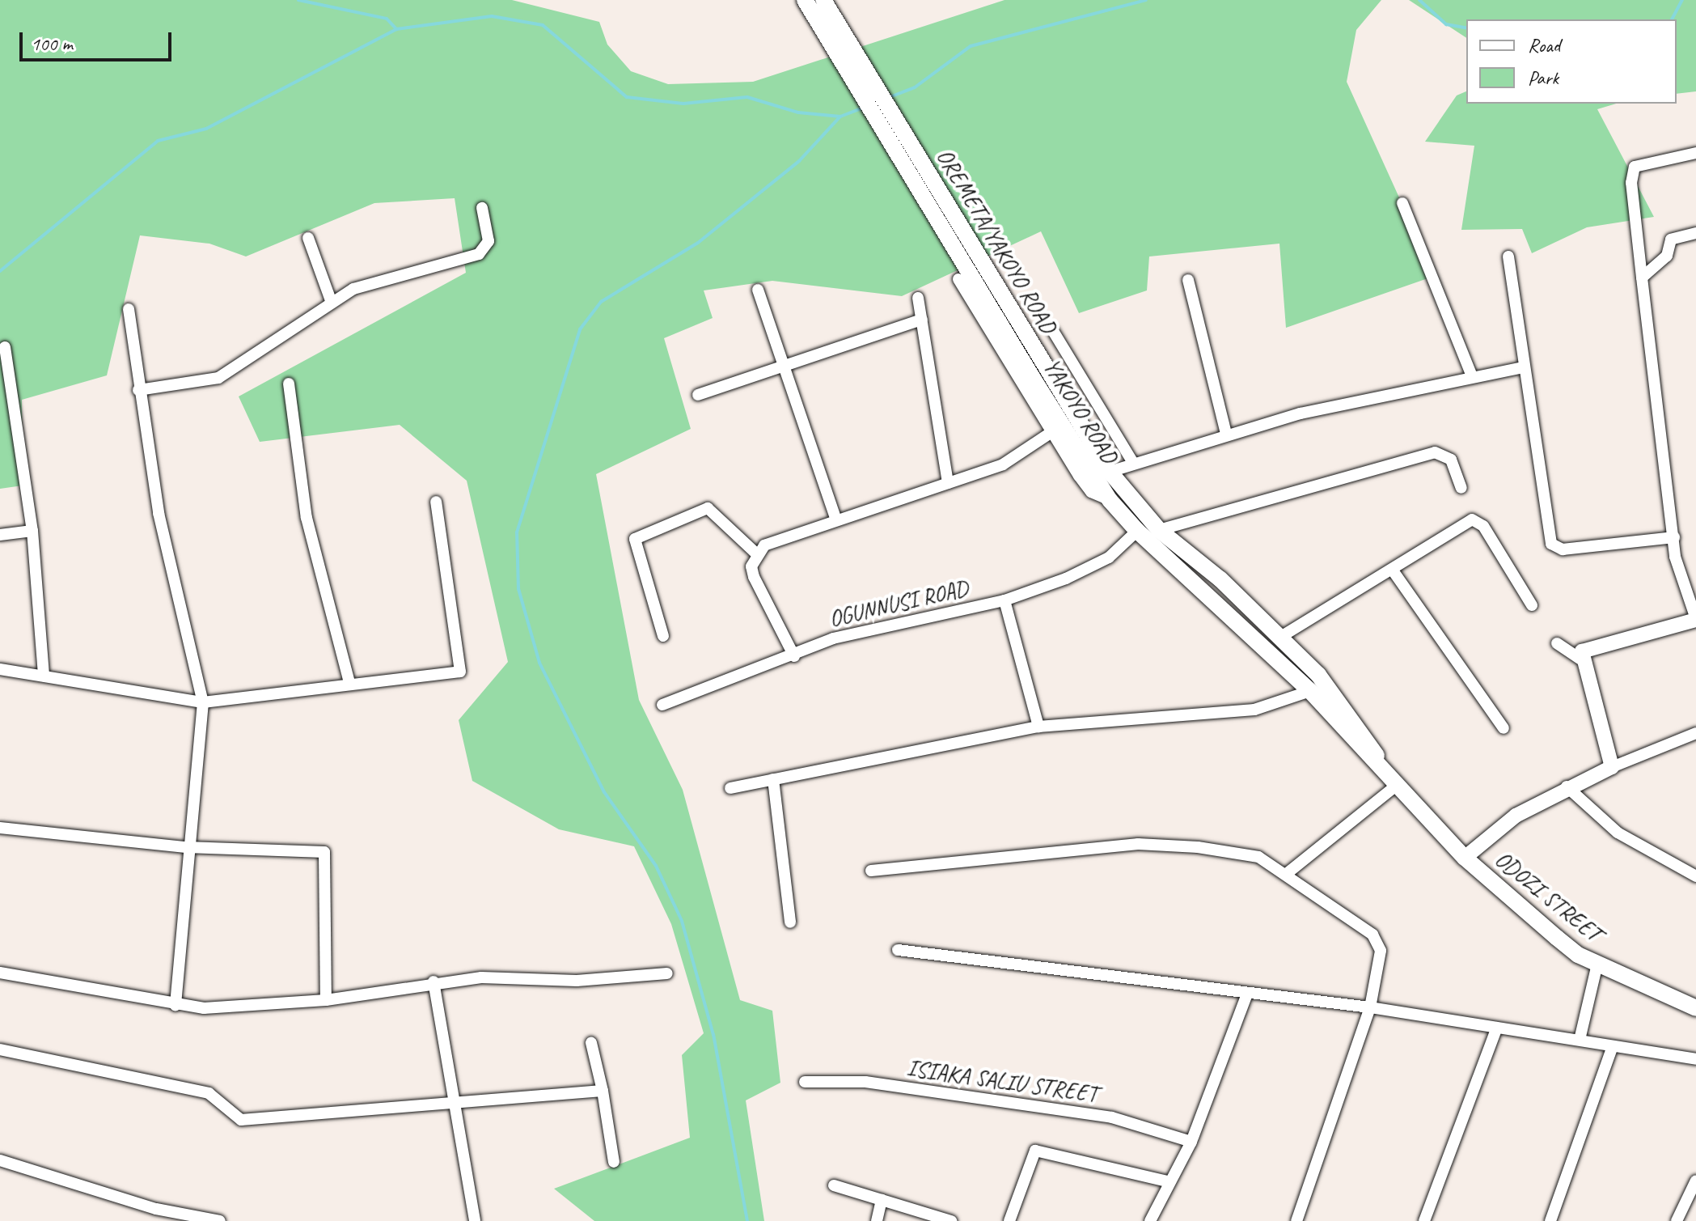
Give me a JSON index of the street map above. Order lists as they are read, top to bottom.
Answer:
{
  "streets": {
    "main road": ["OREMETA/YAKOYO ROAD", "YAKOYO ROAD", "ODOZI STREET"],
    "street": ["OGUNNUSI ROAD", "ISIAKA SALIU STREET"]
  },
  "crossings": [
    ["OREMETA/YAKOYO ROAD", "YAKOYO ROAD"],
    ["OREMETA/YAKOYO ROAD", "ODOZI STREET"],
    ["YAKOYO ROAD", "OGUNNUSI ROAD"],
    ["YAKOYO ROAD", "ODOZI STREET"]
  ],
  "legend": ["Road", "Park"],
  "scale_bar": "100 m"
}
